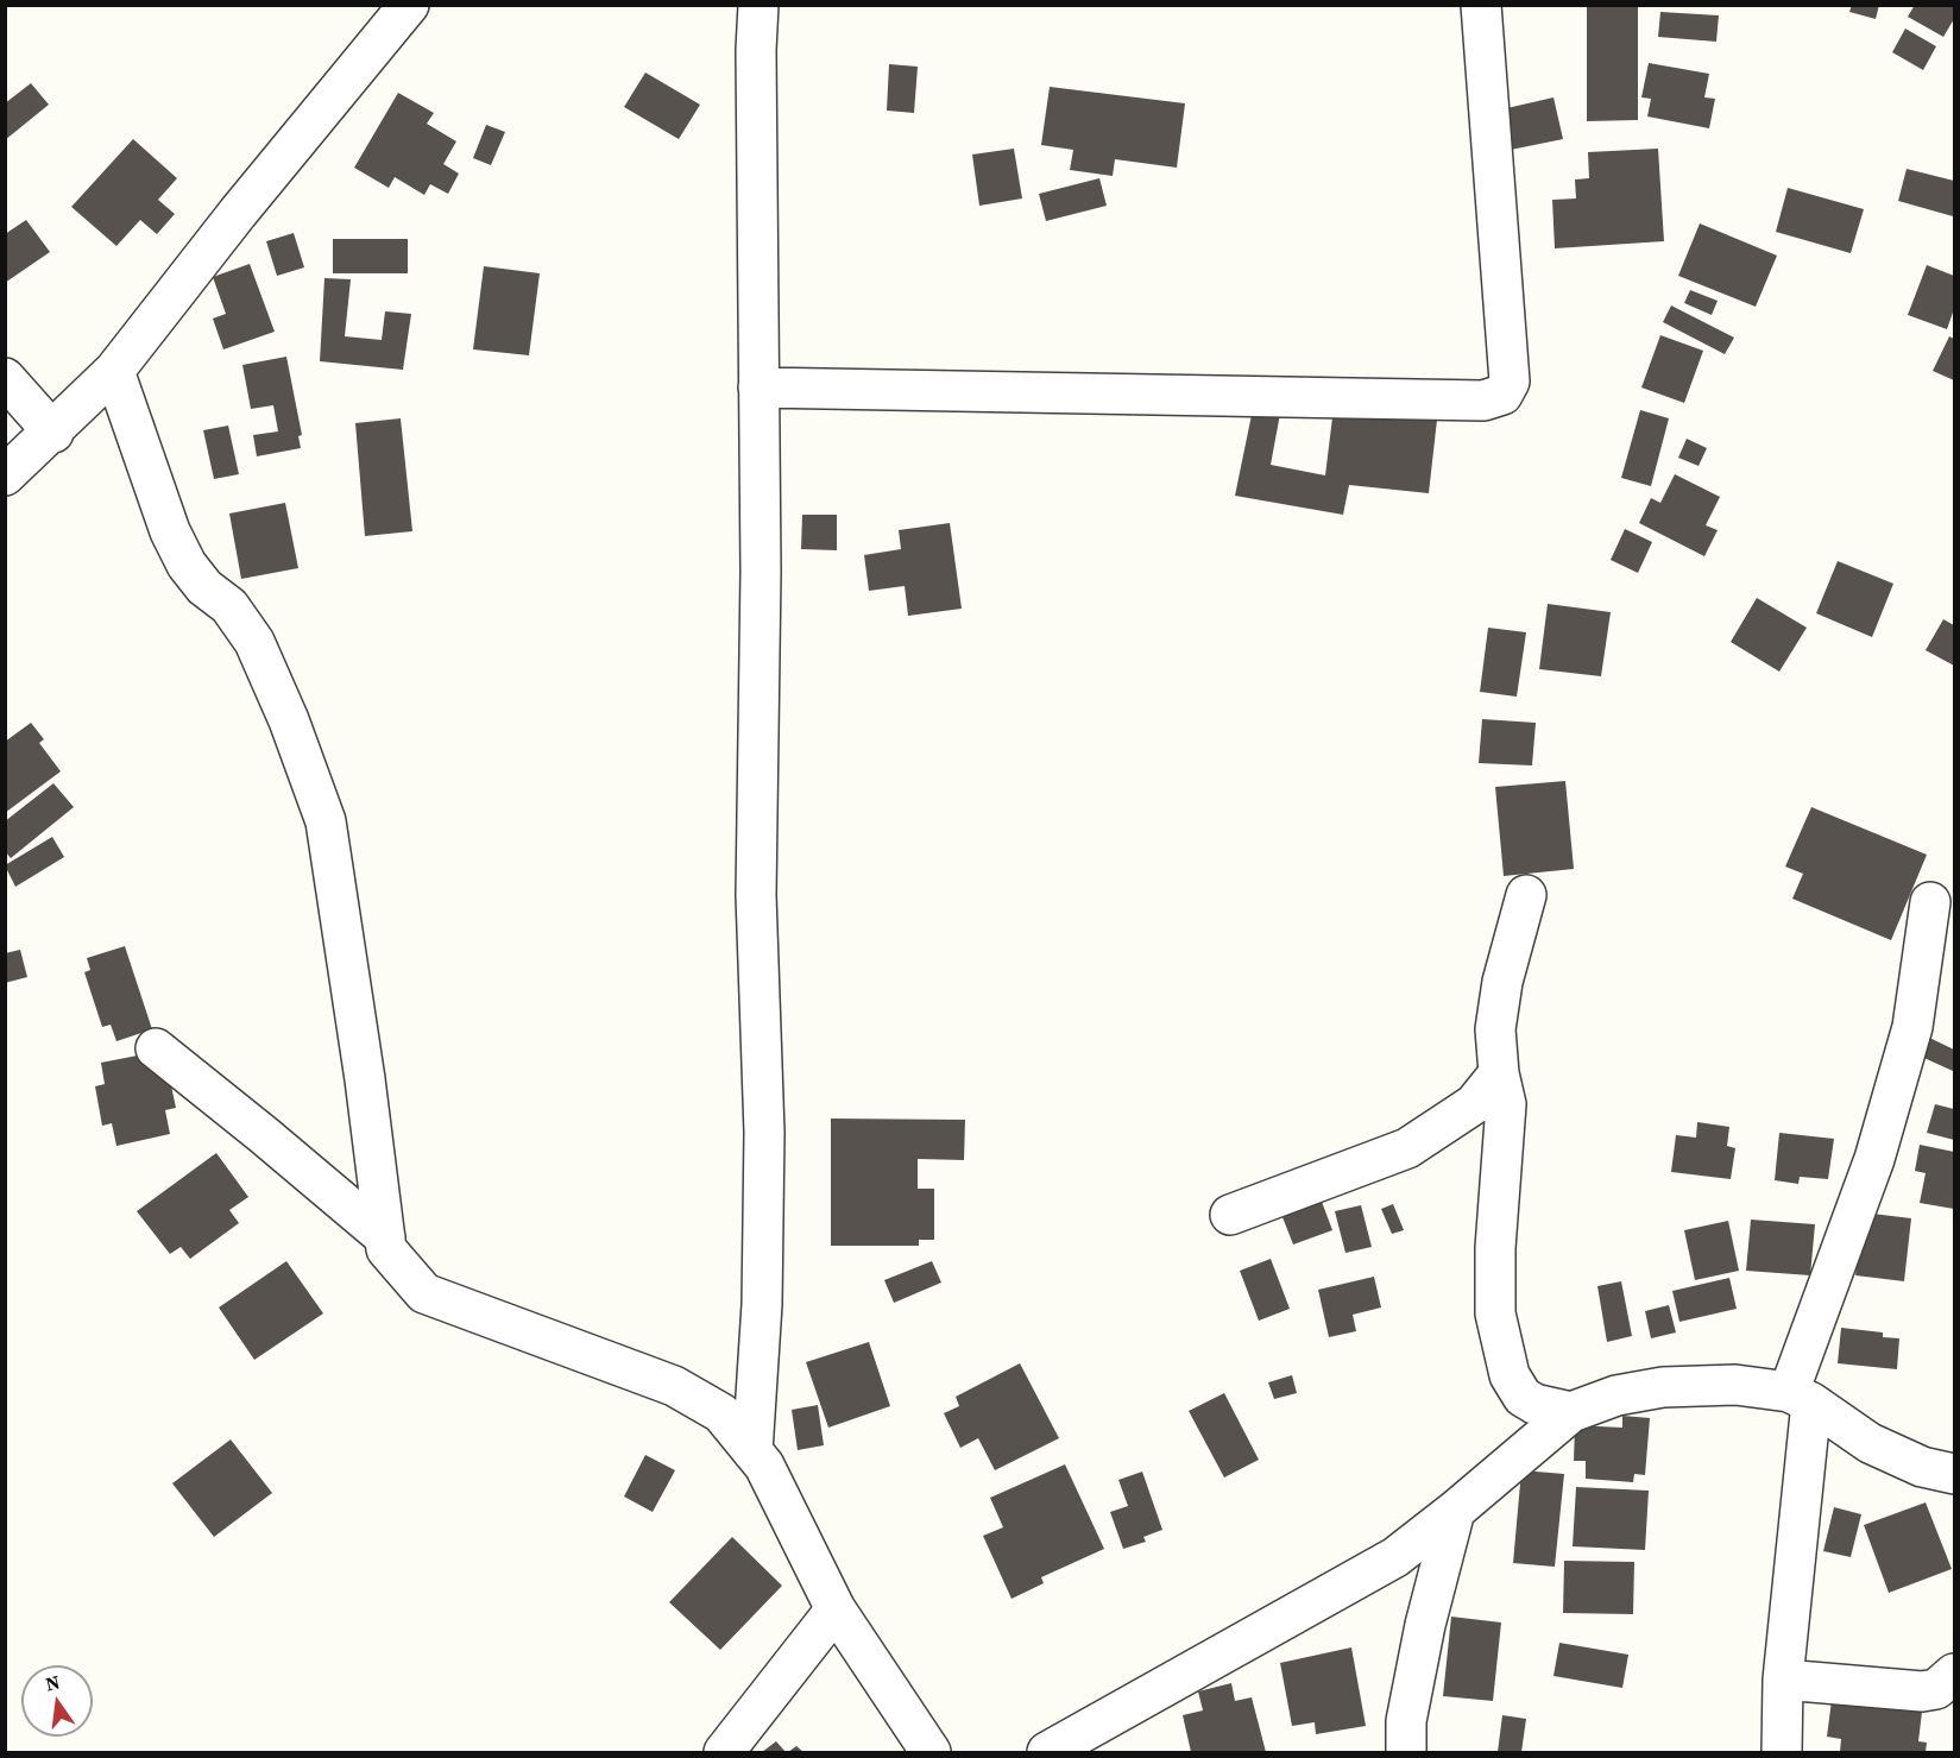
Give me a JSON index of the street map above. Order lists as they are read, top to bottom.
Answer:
{
  "north": "top"
}
